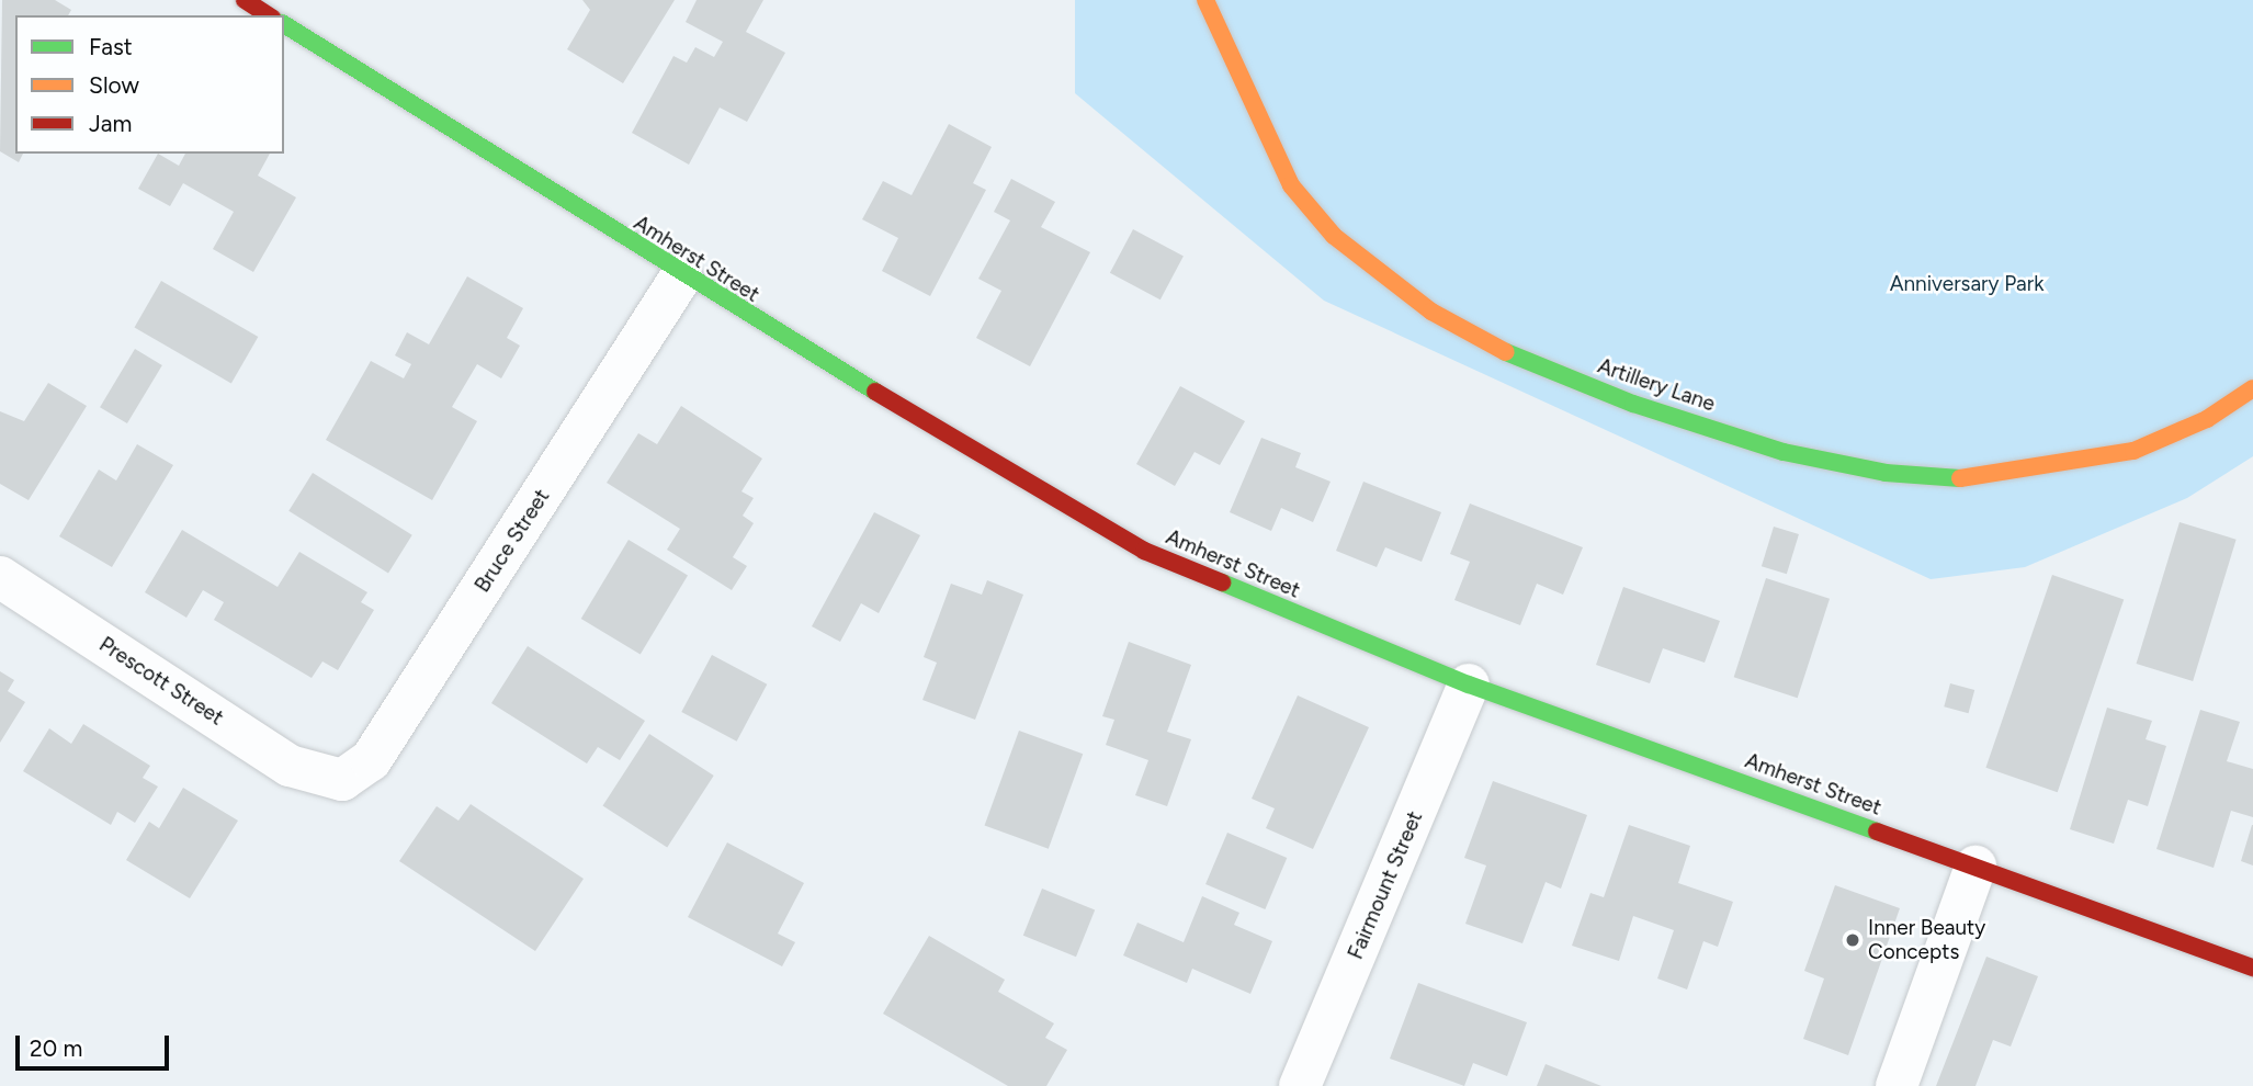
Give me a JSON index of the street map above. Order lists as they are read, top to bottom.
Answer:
{
  "streets": {
    "main road": ["Amherst Street", "Artillery Lane"],
    "street": ["Bruce Street", "Prescott Street", "Fairmount Street"]
  },
  "crossings": [
    ["Amherst Street", "Bruce Street"],
    ["Amherst Street", "Fairmount Street"],
    ["Bruce Street", "Prescott Street"]
  ],
  "parks": ["Anniversary Park"],
  "places": ["Inner Beauty Concepts"],
  "legend": ["Fast", "Slow", "Jam"],
  "scale_bar": "20 m"
}
